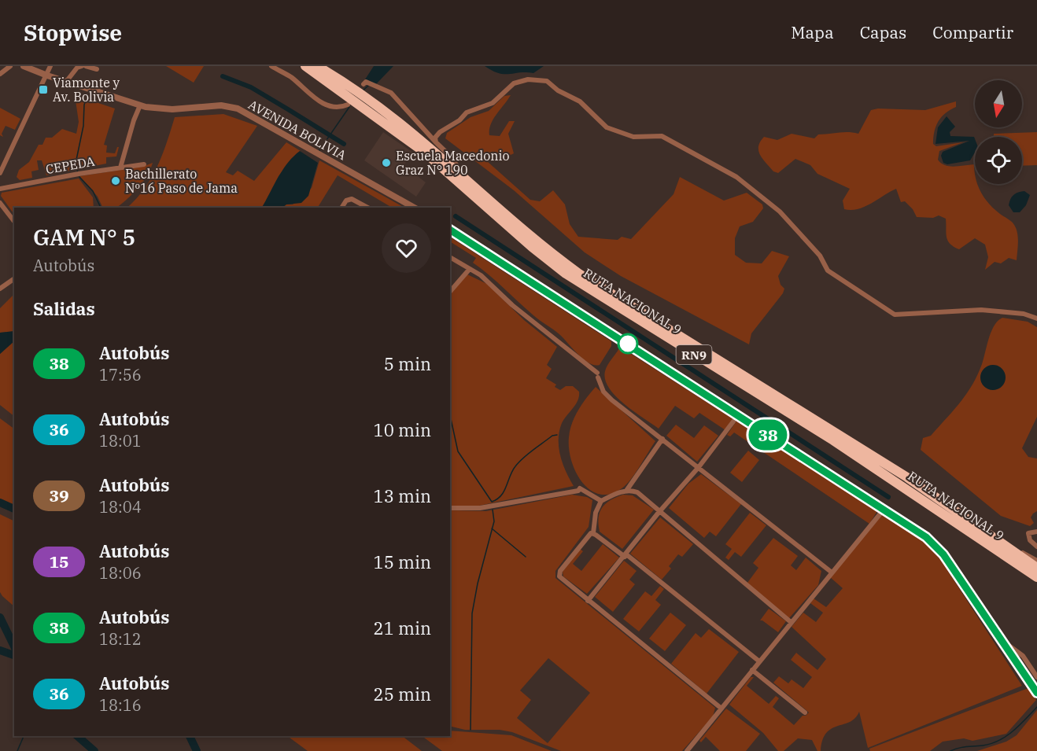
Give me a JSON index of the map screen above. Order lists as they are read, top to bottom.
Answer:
{
  "streets": {
    "highway": ["RUTA NACIONAL 9", "RN9"],
    "street": ["AVENIDA BOLIVIA", "CEPEDA"]
  },
  "places": {
    "transit": ["Viamonte y Av. Bolivia"],
    "other": ["Escuela Macedonio Graz N° 190", "Bachillerato Nº16 Paso de Jama"]
  },
  "lines": ["bus line 38"],
  "north": "bottom",
  "page": {
    "header": "Stopwise",
    "nav": ["Mapa", "Capas", "Compartir"],
    "on_map": "38",
    "heading": [
      ["GAM N° 5", "Autobús"],
      "Salidas"
    ],
    "list": [
      {
        "mark": "38",
        "name": "Autobús",
        "note": "17:56",
        "value": "5 min"
      },
      {
        "mark": "36",
        "name": "Autobús",
        "note": "18:01",
        "value": "10 min"
      },
      {
        "mark": "39",
        "name": "Autobús",
        "note": "18:04",
        "value": "13 min"
      },
      {
        "mark": "15",
        "name": "Autobús",
        "note": "18:06",
        "value": "15 min"
      },
      {
        "mark": "38",
        "name": "Autobús",
        "note": "18:12",
        "value": "21 min"
      },
      {
        "mark": "36",
        "name": "Autobús",
        "note": "18:16",
        "value": "25 min"
      }
    ]
  }
}
